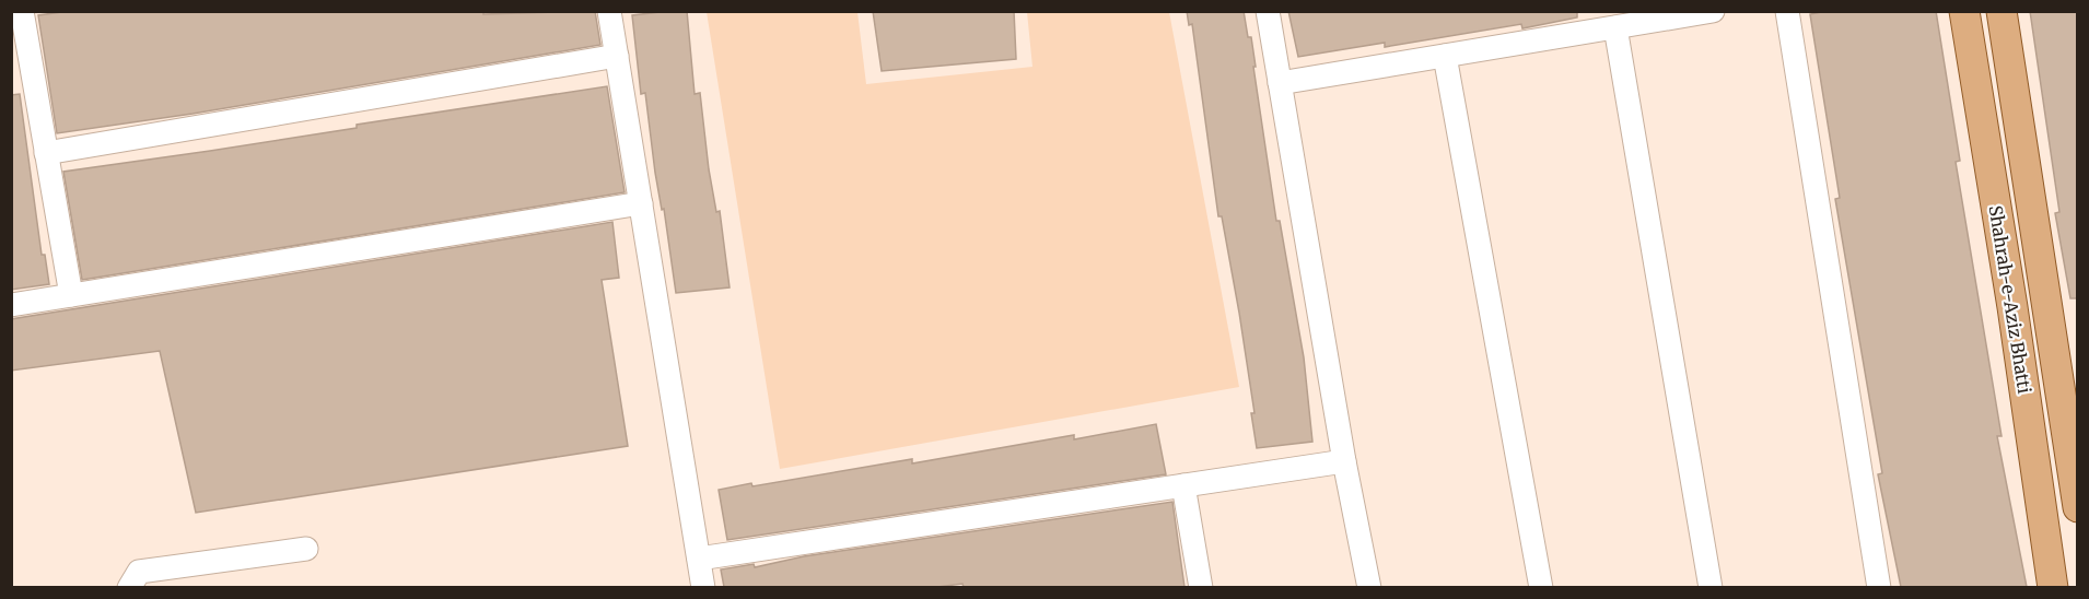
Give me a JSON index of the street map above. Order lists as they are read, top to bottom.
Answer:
{
  "streets": {
    "main road": ["Shahrah-e-Aziz Bhatti"]
  }
}
